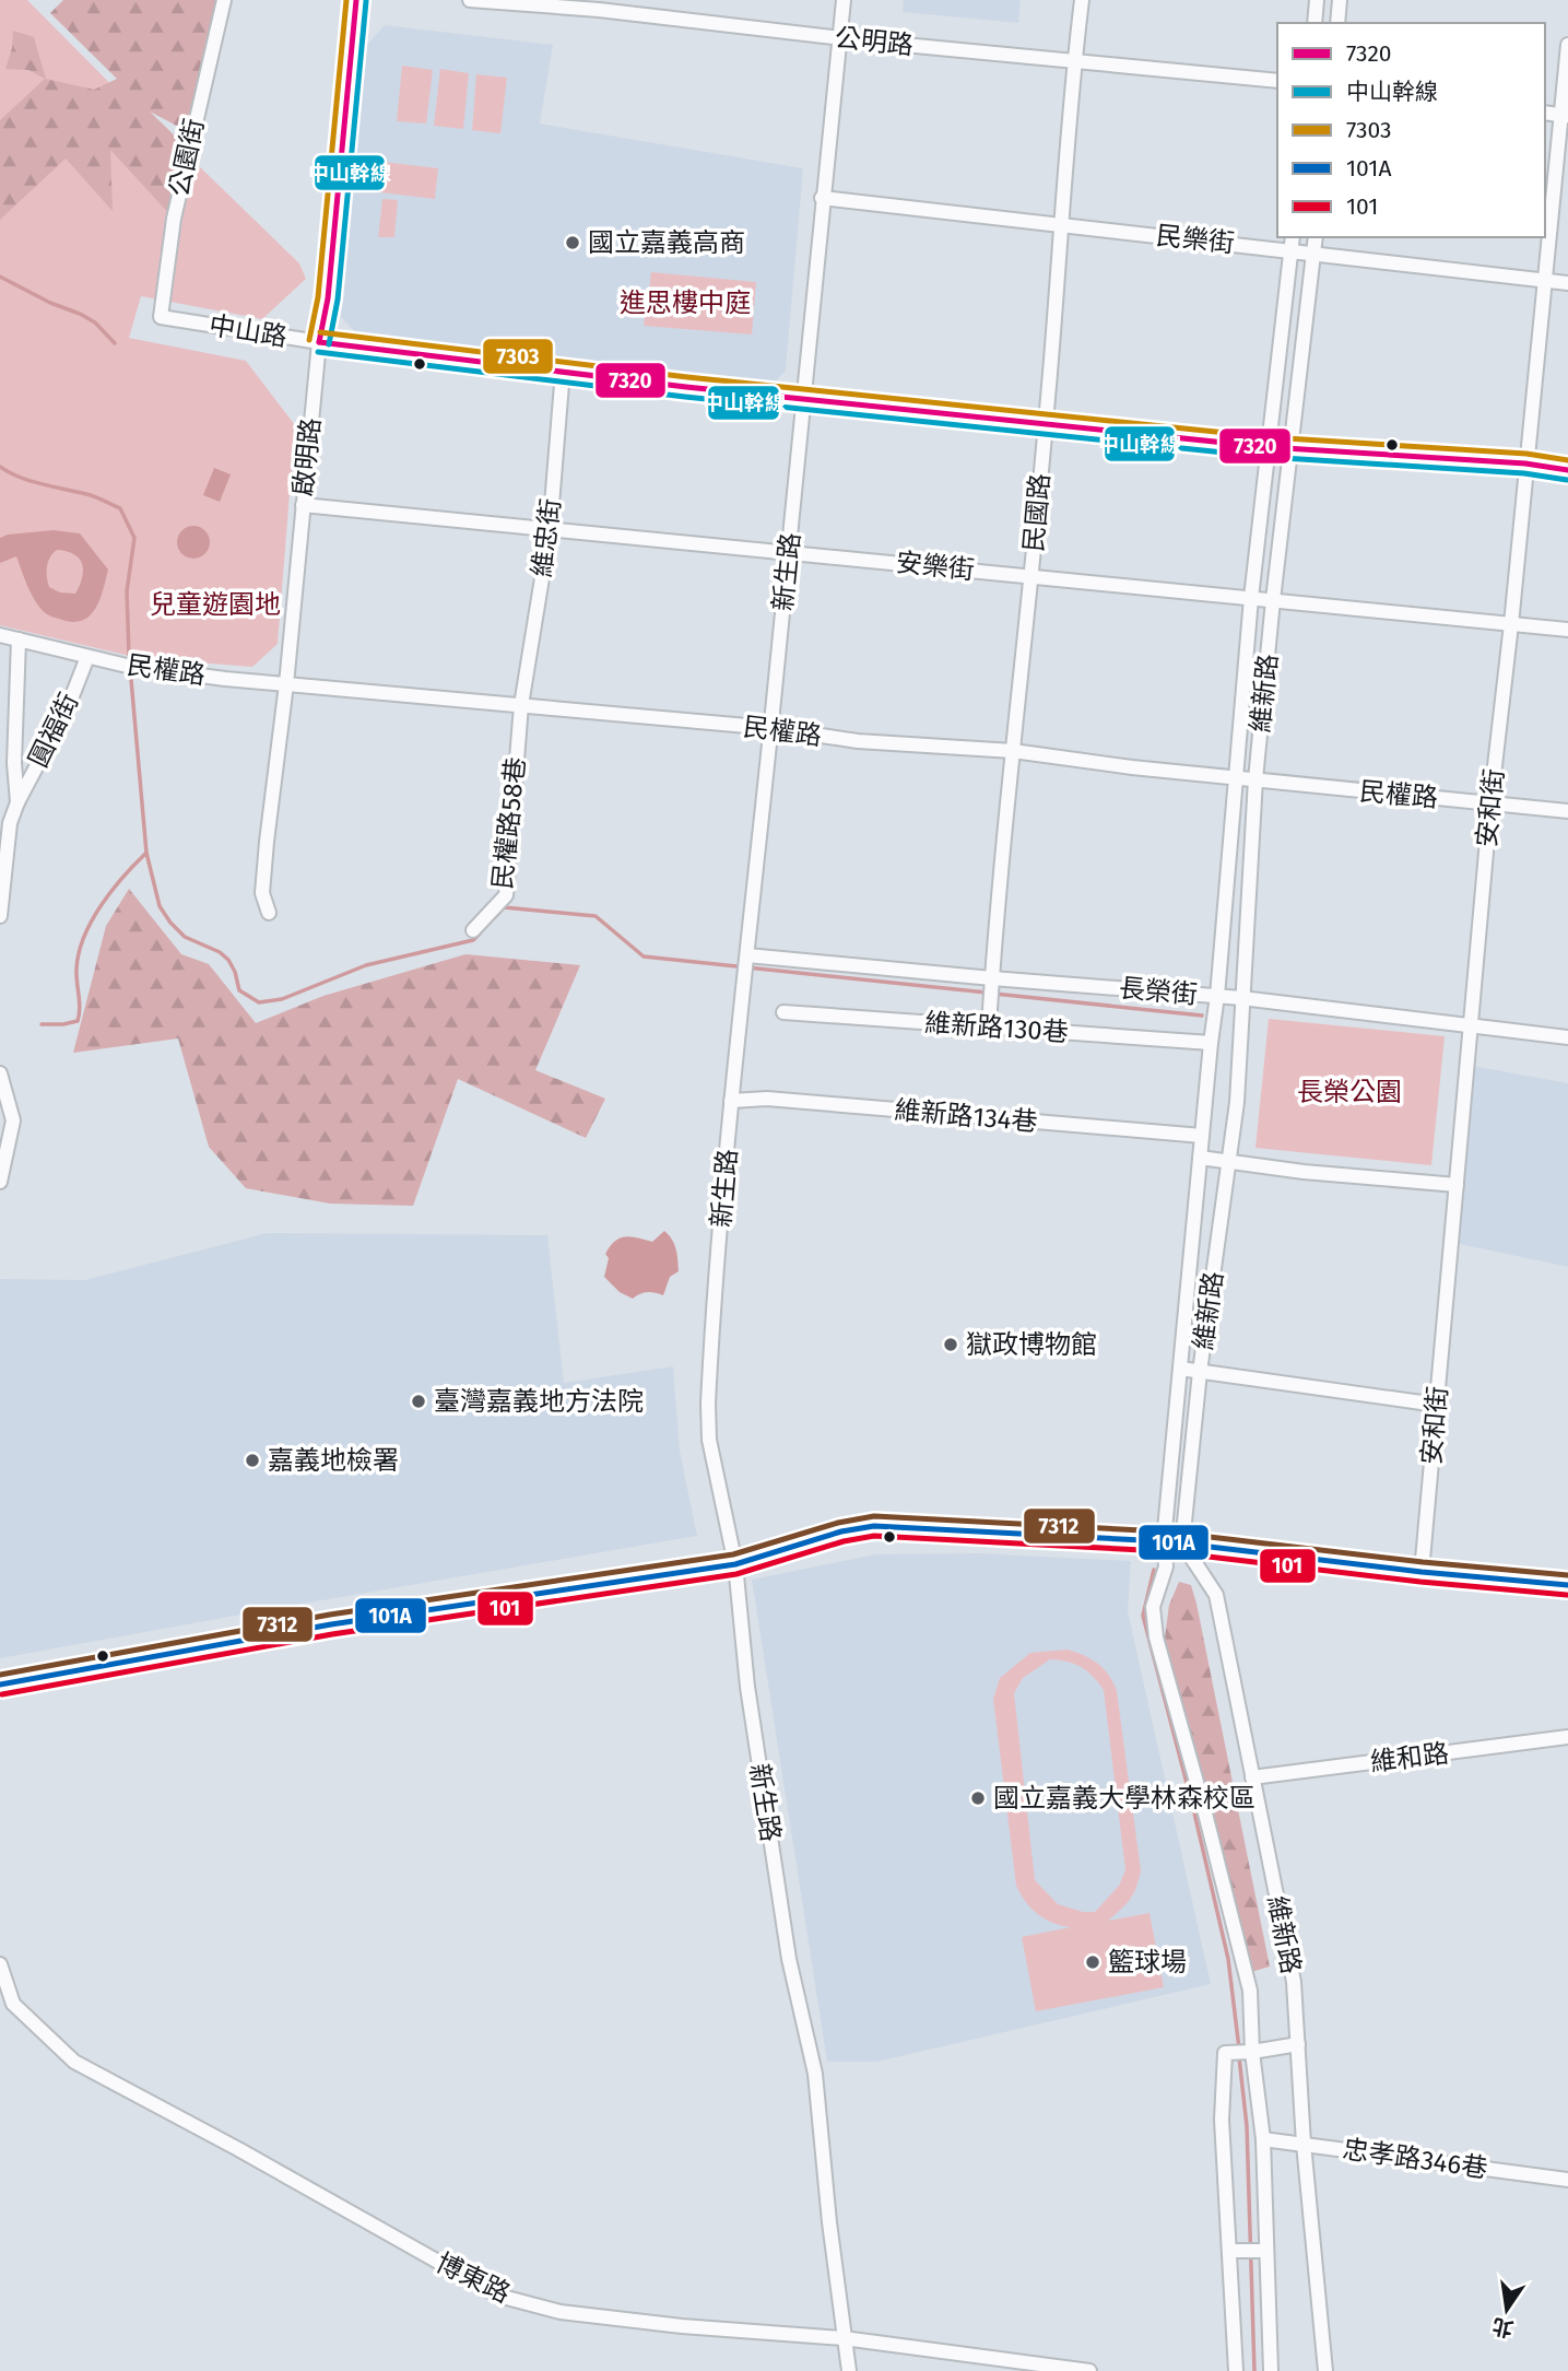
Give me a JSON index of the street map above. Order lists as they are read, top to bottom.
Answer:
{
  "streets": {
    "street": [
      "公明路",
      "公園街",
      "民樂街",
      "中山路",
      "啟明路",
      "民國路",
      "維忠街",
      "安樂街",
      "新生路",
      "民權路",
      "維新路",
      "圓福街",
      "安和街",
      "民權路58巷",
      "長榮街",
      "維新路130巷",
      "維新路134巷",
      "維和路",
      "忠孝路346巷",
      "博東路"
    ]
  },
  "crossings": [
    ["公明路", "民國路"],
    ["公明路", "新生路"],
    ["公園街", "中山路"],
    ["民樂街", "民國路"],
    ["民樂街", "新生路"],
    ["民樂街", "維新路"],
    ["民樂街", "安和街"],
    ["中山路", "啟明路"],
    ["中山路", "民國路"],
    ["中山路", "維忠街"],
    ["中山路", "新生路"],
    ["中山路", "維新路"],
    ["中山路", "安和街"],
    ["啟明路", "安樂街"],
    ["啟明路", "民權路"],
    ["民國路", "安樂街"],
    ["民國路", "民權路"],
    ["民國路", "長榮街"],
    ["民國路", "維新路130巷"],
    ["維忠街", "安樂街"],
    ["維忠街", "民權路"],
    ["維忠街", "民權路58巷"],
    ["安樂街", "新生路"],
    ["安樂街", "維新路"],
    ["安樂街", "安和街"],
    ["新生路", "民權路"],
    ["新生路", "長榮街"],
    ["新生路", "維新路134巷"],
    ["新生路", "博東路"],
    ["民權路", "維新路"],
    ["民權路", "圓福街"],
    ["民權路", "安和街"],
    ["民權路", "民權路58巷"],
    ["維新路", "長榮街"],
    ["維新路", "維新路130巷"],
    ["維新路", "維新路134巷"],
    ["維新路", "維和路"],
    ["維新路", "忠孝路346巷"],
    ["安和街", "長榮街"]
  ],
  "parks": ["進思樓中庭", "兒童遊園地", "長榮公園"],
  "places": [
    "國立嘉義高商",
    "獄政博物館",
    "臺灣嘉義地方法院",
    "嘉義地檢署",
    "國立嘉義大學林森校區",
    "籃球場"
  ],
  "lines": [
    "transit line 7320",
    "transit line 7303",
    "transit line 中山幹線",
    "transit line 7312",
    "transit line 101A",
    "transit line 101"
  ],
  "legend": [
    "7320",
    "中山幹線",
    "7303",
    "101A",
    "101"
  ],
  "north": "bottom"
}
